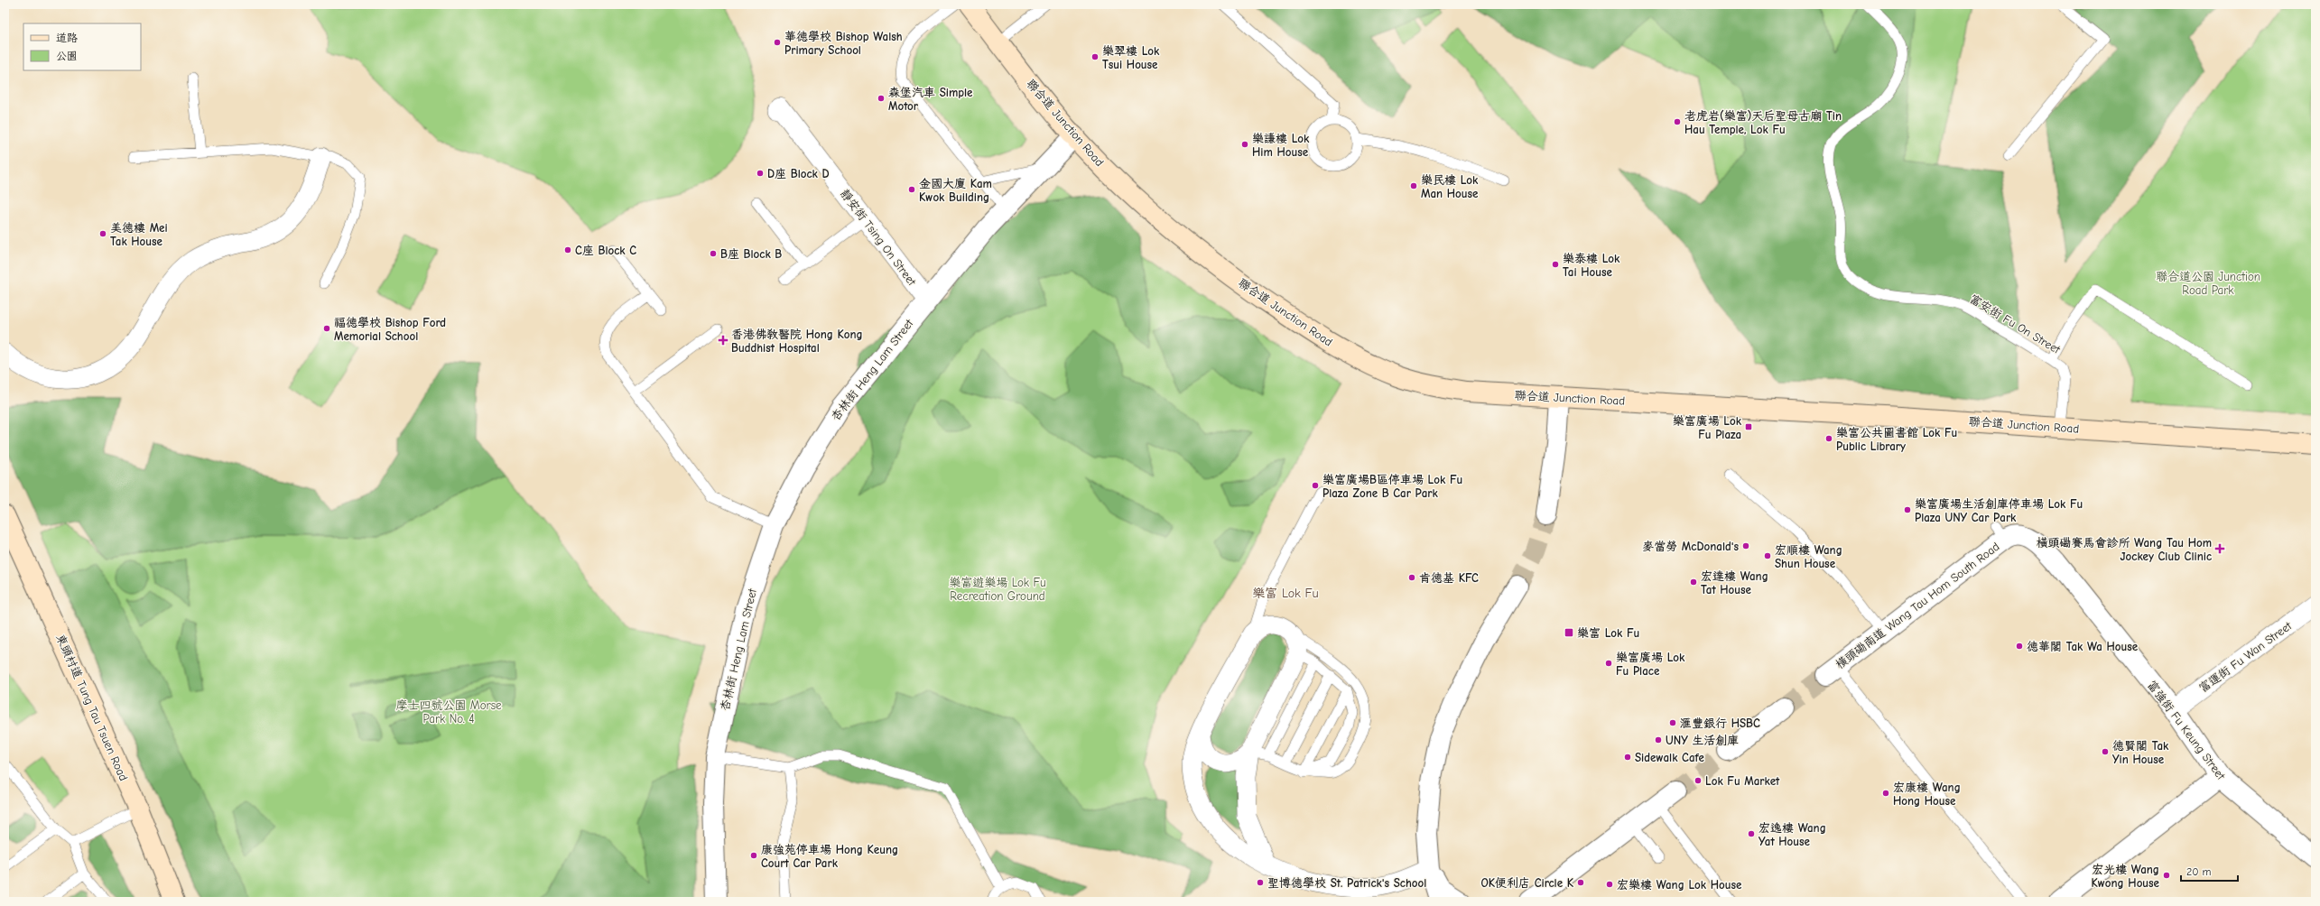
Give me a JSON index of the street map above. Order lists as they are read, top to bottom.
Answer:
{
  "streets": {
    "main road": ["聯合道 Junction Road", "東頭村道 Tung Tau Tsuen Road"],
    "street": [
      "靜安街 Tsing On Street",
      "杏林街 Heng Lam Street",
      "橫頭磡南道 Wang Tau Hom South Road",
      "富運街 Fu Wan Street",
      "富強街 Fu Keung Street"
    ],
    "lane": ["富安街 Fu On Street"]
  },
  "crossings": [
    ["聯合道 Junction Road", "富安街 Fu On Street"],
    ["聯合道 Junction Road", "杏林街 Heng Lam Street"],
    ["靜安街 Tsing On Street", "杏林街 Heng Lam Street"],
    ["橫頭磡南道 Wang Tau Hom South Road", "富強街 Fu Keung Street"],
    ["富運街 Fu Wan Street", "富強街 Fu Keung Street"]
  ],
  "districts": ["樂富 Lok Fu"],
  "parks": ["聯合道公園 Junction Road Park", "樂富遊樂場 Lok Fu Recreation Ground", "摩士四號公園 Morse Park No. 4"],
  "places": {
    "other": [
      "華德學校 Bishop Walsh Primary School",
      "樂翠樓 Lok Tsui House",
      "森堡汽車 Simple Motor",
      "老虎岩(樂富)天后聖母古廟 Tin Hau Temple, Lok Fu",
      "樂謙樓 Lok Him House",
      "D座 Block D",
      "樂民樓 Lok Man House",
      "金國大廈 Kam Kwok Building",
      "美德樓 Mei Tak House",
      "C座 Block C",
      "B座 Block B",
      "樂泰樓 Lok Tai House",
      "福德學校 Bishop Ford Memorial School",
      "樂富公共圖書館 Lok Fu Public Library",
      "樂富廣場B區停車場 Lok Fu Plaza Zone B Car Park",
      "樂富廣場生活創庫停車場 Lok Fu Plaza UNY Car Park",
      "麥當勞 McDonald's",
      "宏順樓 Wang Shun House",
      "肯德基 KFC",
      "宏達樓 Wang Tat House",
      "德華閣 Tak Wa House",
      "樂富廣場 Lok Fu Place",
      "滙豐銀行 HSBC",
      "UNY 生活創庫",
      "德賢閣 Tak Yin House",
      "Sidewalk Cafe",
      "Lok Fu Market",
      "宏康樓 Wang Hong House",
      "宏逸樓 Wang Yat House",
      "康強苑停車場 Hong Keung Court Car Park",
      "宏光樓 Wang Kwong House",
      "聖博德學校 St. Patrick's School",
      "OK便利店 Circle K",
      "宏樂樓 Wang Lok House"
    ],
    "health": ["香港佛教醫院 Hong Kong Buddhist Hospital", "橫頭磡賽馬會診所 Wang Tau Hom Jockey Club Clinic"],
    "transit": ["樂富廣場 Lok Fu Plaza", "樂富 Lok Fu"]
  },
  "legend": ["道路", "公園"],
  "scale_bar": "20 m"
}
